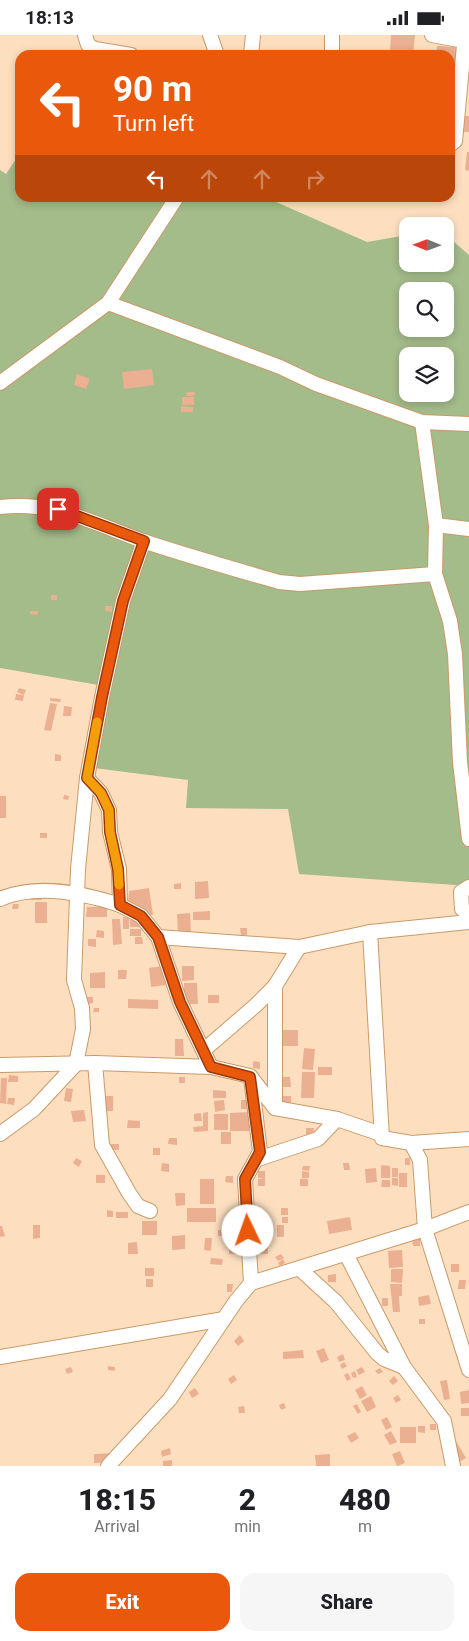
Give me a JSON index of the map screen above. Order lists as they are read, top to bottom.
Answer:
{
  "north": "left",
  "page": {
    "status": "18:13",
    "turn": ["90 m", "Turn left"],
    "eta": [
      "18:15",
      "Arrival",
      "2",
      "min",
      "480",
      "m"
    ],
    "buttons": ["Exit", "Share"]
  }
}
